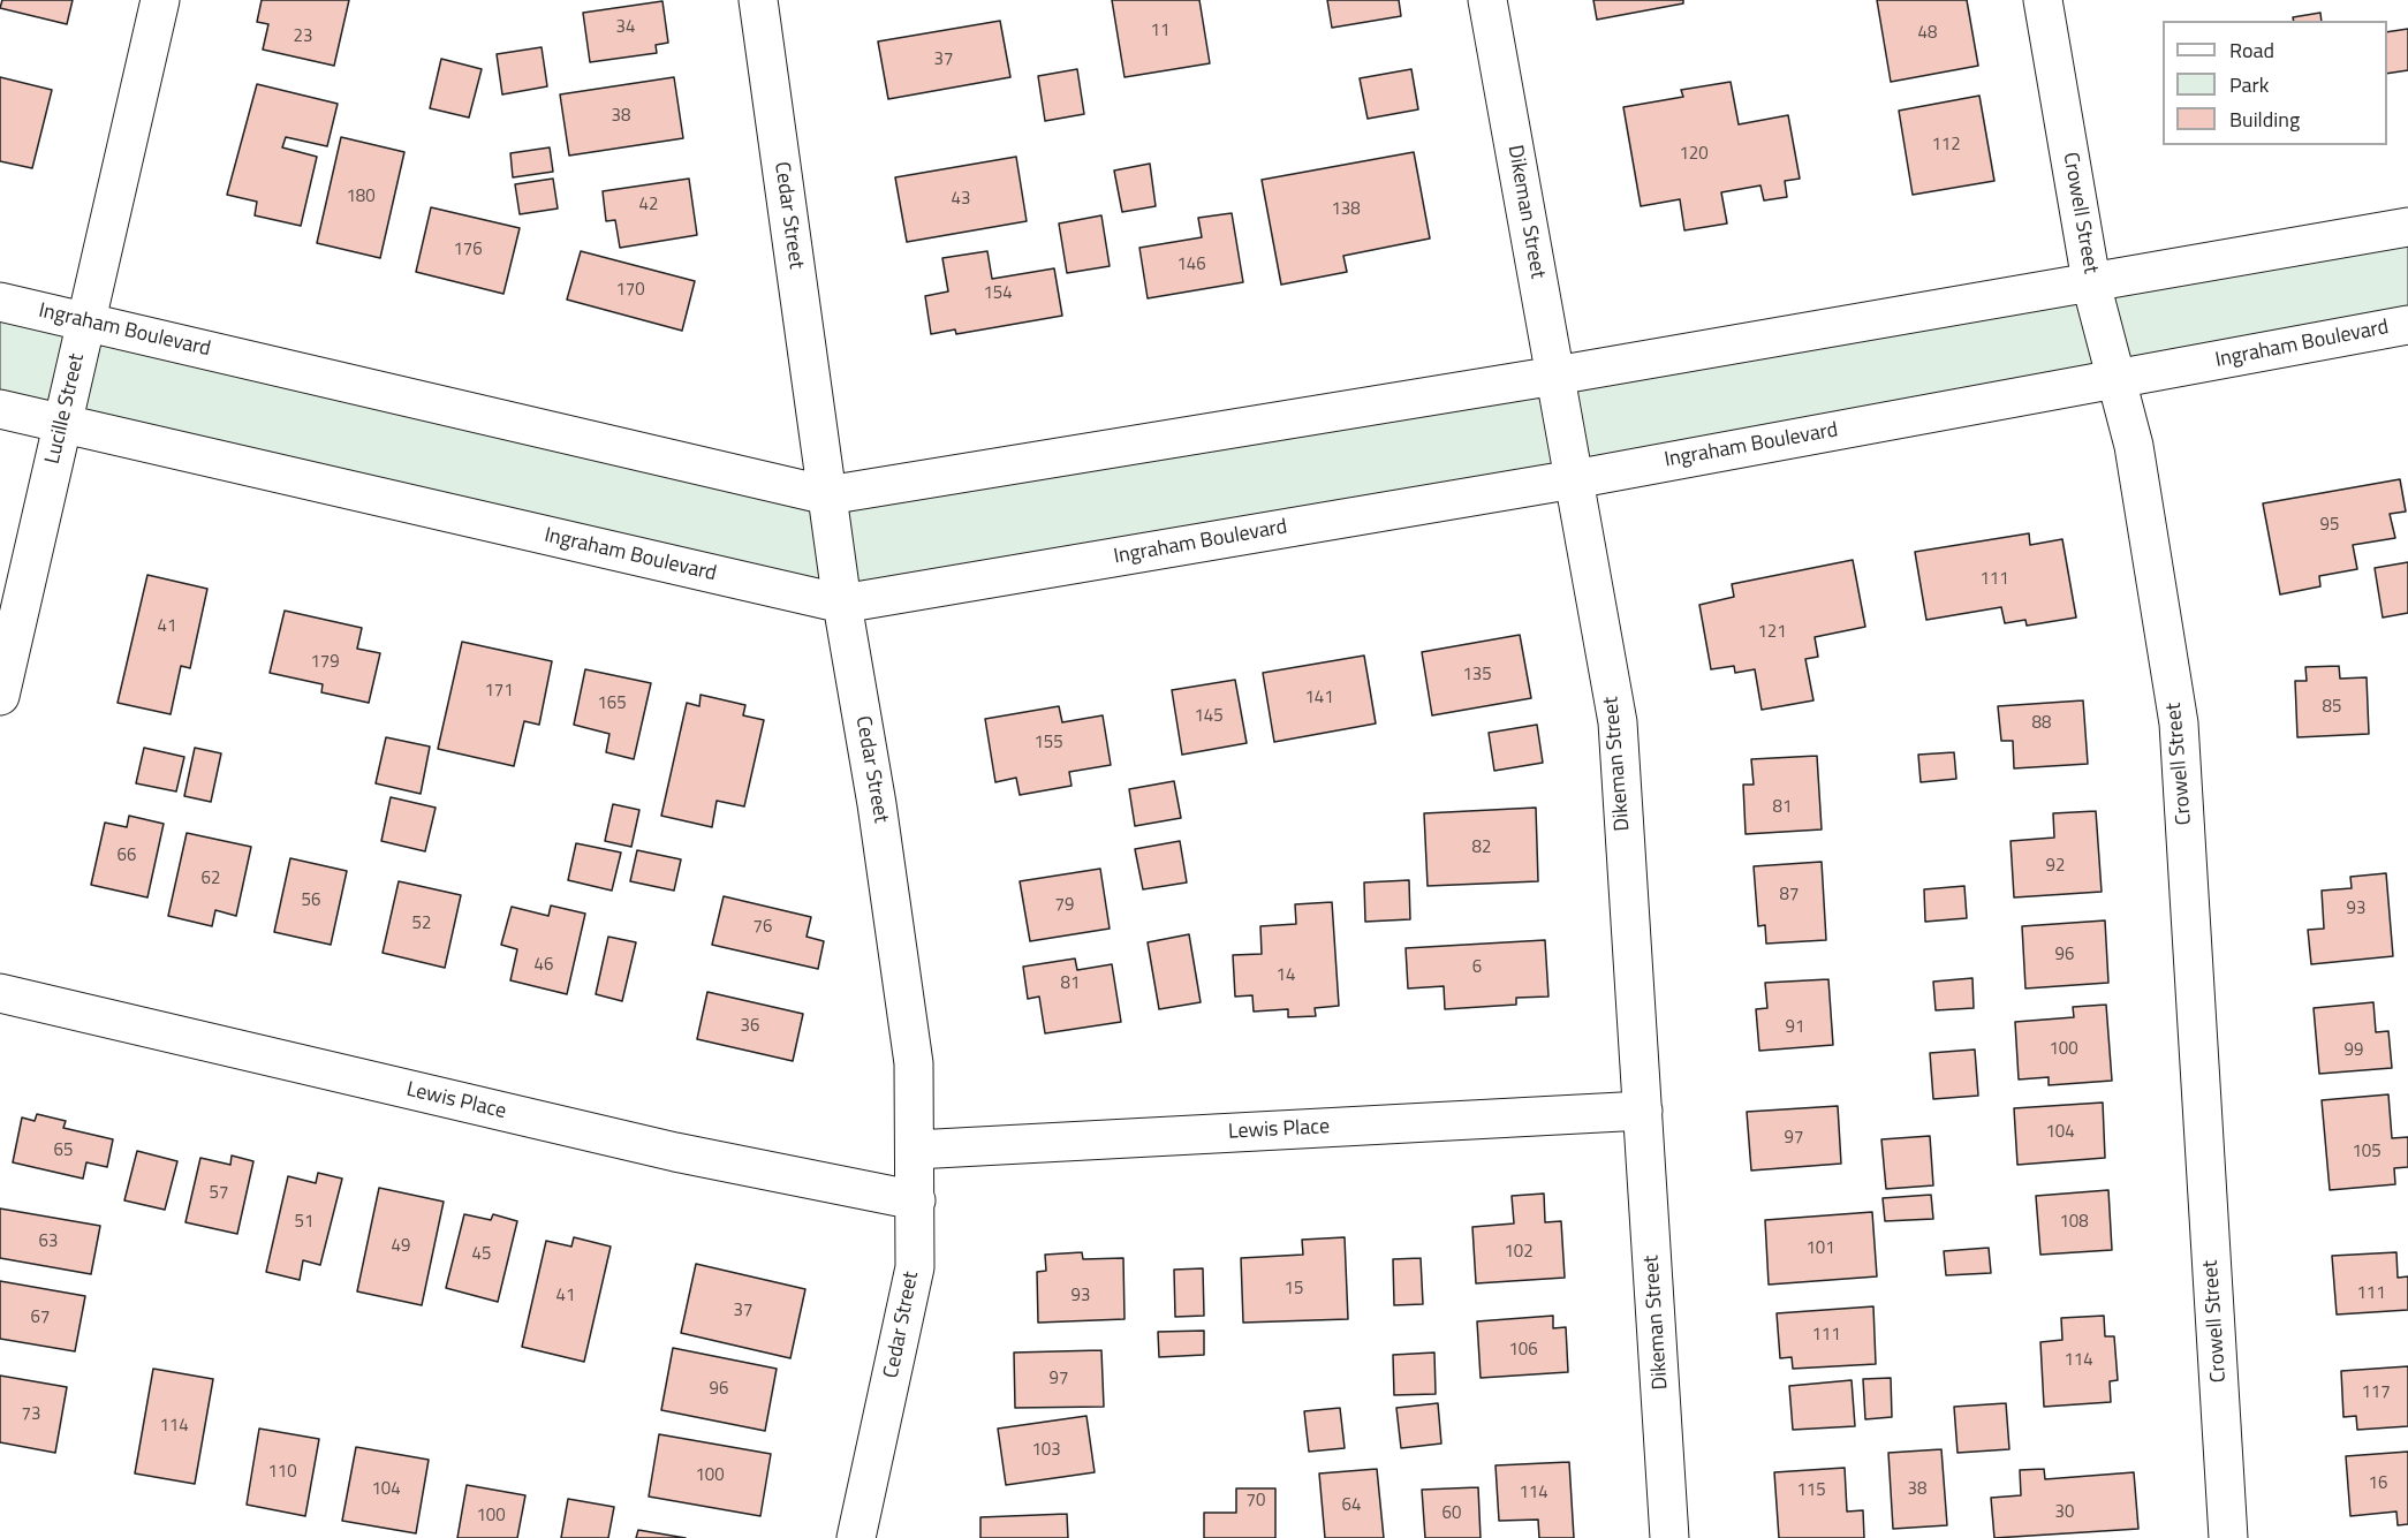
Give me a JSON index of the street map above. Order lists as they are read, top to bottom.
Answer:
{
  "streets": {
    "street": [
      "Dikeman Street",
      "Crowell Street",
      "Cedar Street",
      "Ingraham Boulevard",
      "Lucille Street",
      "Lewis Place"
    ]
  },
  "crossings": [
    ["Dikeman Street", "Ingraham Boulevard"],
    ["Dikeman Street", "Lewis Place"],
    ["Crowell Street", "Ingraham Boulevard"],
    ["Cedar Street", "Ingraham Boulevard"],
    ["Cedar Street", "Lewis Place"],
    ["Ingraham Boulevard", "Lucille Street"]
  ],
  "house_numbers": [
    "34",
    "11",
    "48",
    "23",
    "37",
    "38",
    "112",
    "120",
    "180",
    "43",
    "42",
    "138",
    "176",
    "146",
    "170",
    "154",
    "95",
    "111",
    "41",
    "121",
    "179",
    "135",
    "171",
    "141",
    "165",
    "85",
    "145",
    "88",
    "155",
    "81",
    "82",
    "66",
    "92",
    "62",
    "87",
    "56",
    "79",
    "93",
    "52",
    "76",
    "96",
    "46",
    "6",
    "14",
    "81",
    "36",
    "91",
    "100",
    "99",
    "104",
    "97",
    "65",
    "105",
    "57",
    "51",
    "108",
    "63",
    "49",
    "101",
    "102",
    "45",
    "15",
    "111",
    "41",
    "93",
    "37",
    "67",
    "111",
    "106",
    "114",
    "97",
    "96",
    "117",
    "73",
    "114",
    "103",
    "110",
    "100",
    "16",
    "104",
    "38",
    "115",
    "114",
    "70",
    "64",
    "30",
    "60",
    "100"
  ],
  "legend": ["Road", "Park", "Building"]
}
